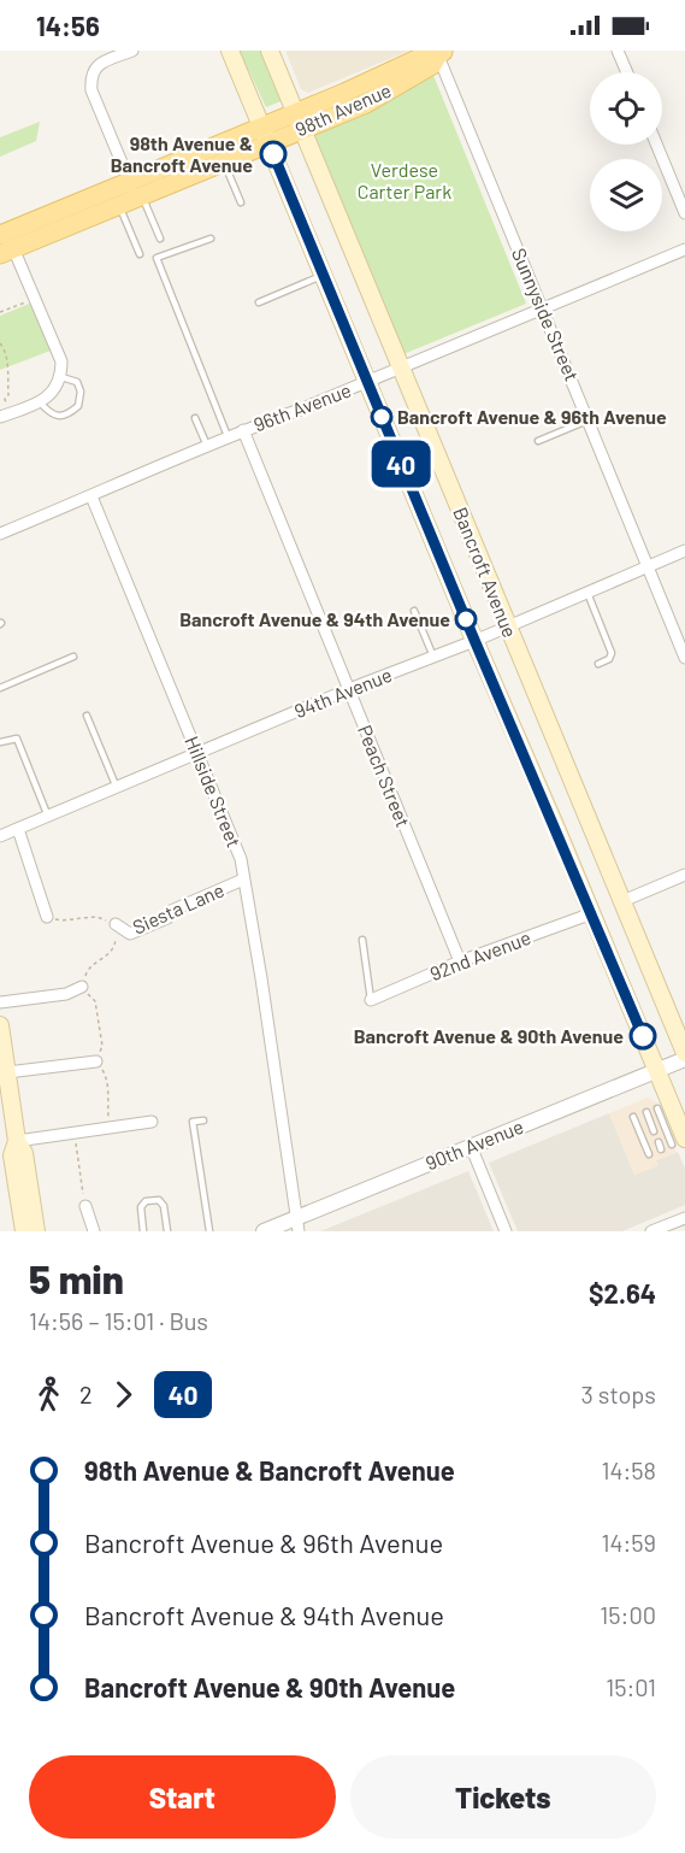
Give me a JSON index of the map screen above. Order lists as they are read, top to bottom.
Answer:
{
  "streets": {
    "main road": ["98th Avenue", "Bancroft Avenue"],
    "street": [
      "Sunnyside Street",
      "96th Avenue",
      "94th Avenue",
      "Peach Street",
      "Hillside Street",
      "Siesta Lane",
      "92nd Avenue",
      "90th Avenue"
    ]
  },
  "crossings": [
    ["98th Avenue", "Sunnyside Street"],
    ["98th Avenue", "Bancroft Avenue"],
    ["Sunnyside Street", "96th Avenue"],
    ["Sunnyside Street", "94th Avenue"],
    ["96th Avenue", "Bancroft Avenue"],
    ["96th Avenue", "Peach Street"],
    ["96th Avenue", "Hillside Street"],
    ["Bancroft Avenue", "94th Avenue"],
    ["Bancroft Avenue", "92nd Avenue"],
    ["Bancroft Avenue", "90th Avenue"],
    ["94th Avenue", "Peach Street"],
    ["94th Avenue", "Hillside Street"],
    ["Peach Street", "92nd Avenue"],
    ["Hillside Street", "Siesta Lane"],
    ["Hillside Street", "90th Avenue"]
  ],
  "parks": ["Verdese Carter Park"],
  "places": [
    "98th Avenue & Bancroft Avenue",
    "Bancroft Avenue & 96th Avenue",
    "Bancroft Avenue & 94th Avenue",
    "Bancroft Avenue & 90th Avenue"
  ],
  "lines": ["bus line 40"],
  "page": {
    "status": "14:56",
    "on_map": "40",
    "heading": ["5 min", "14:56 – 15:01 · Bus", "$2.64"],
    "legs": ["2", "40", "3 stops"],
    "list": [
      {
        "name": "98th Avenue & Bancroft Avenue",
        "value": "14:58"
      },
      {
        "name": "Bancroft Avenue & 96th Avenue",
        "value": "14:59"
      },
      {
        "name": "Bancroft Avenue & 94th Avenue",
        "value": "15:00"
      },
      {
        "name": "Bancroft Avenue & 90th Avenue",
        "value": "15:01"
      }
    ],
    "buttons": ["Start", "Tickets"]
  }
}
